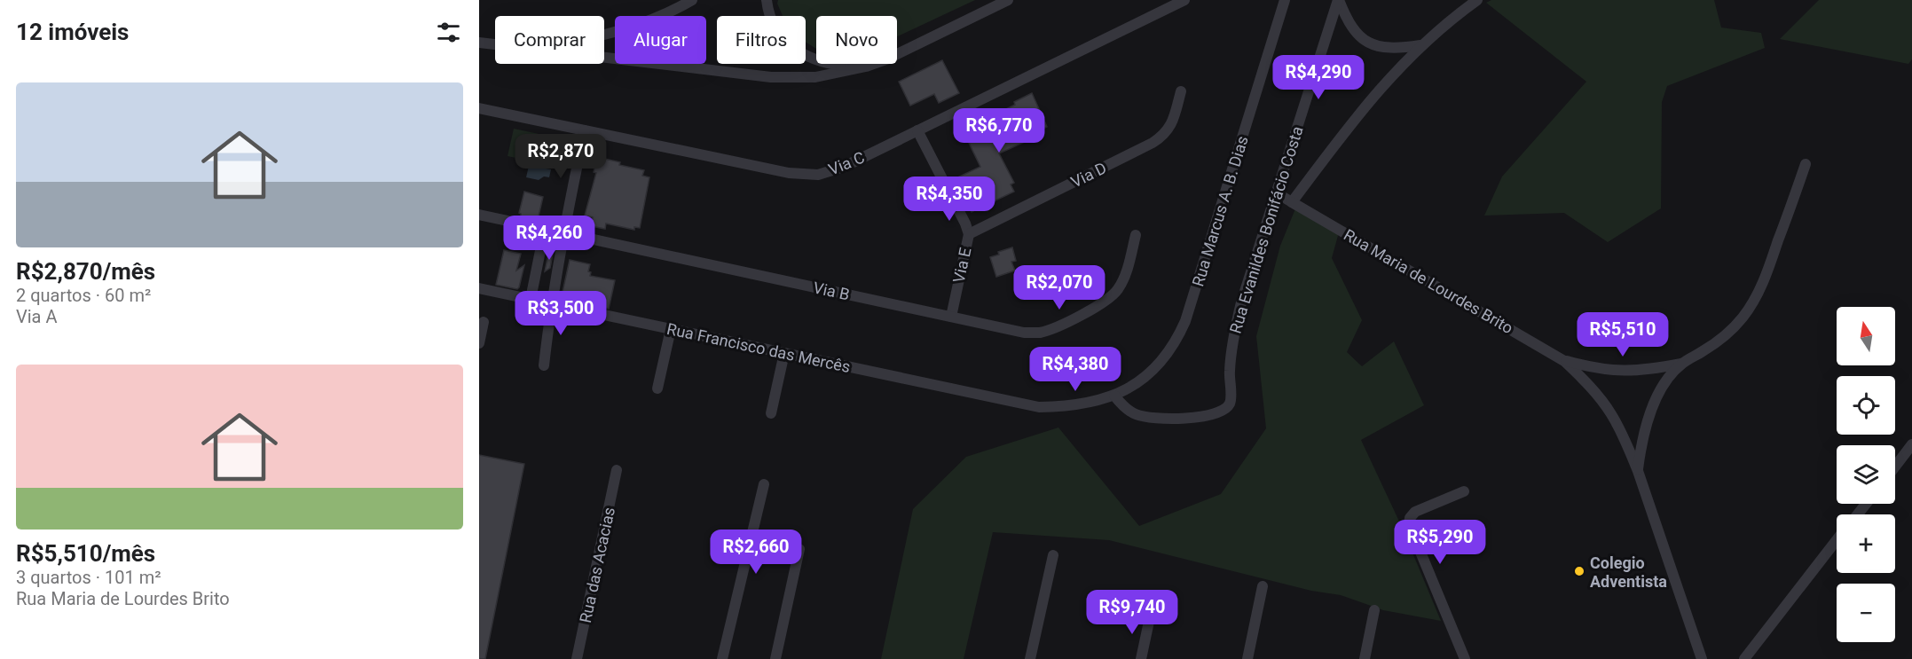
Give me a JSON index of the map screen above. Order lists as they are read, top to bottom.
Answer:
{
  "streets": {
    "street": [
      "Via C",
      "Via D",
      "Rua Marcus A. B. Dias",
      "Rua Evanildes Bonifácio Costa",
      "Via E",
      "Rua Maria de Lourdes Brito",
      "Via B",
      "Rua Francisco das Mercês",
      "Rua das Acacias"
    ]
  },
  "crossings": [
    ["Via C", "Via E"],
    ["Via D", "Via E"],
    ["Rua Marcus A. B. Dias", "Rua Evanildes Bonifácio Costa"],
    ["Rua Marcus A. B. Dias", "Rua Francisco das Mercês"],
    ["Rua Evanildes Bonifácio Costa", "Rua Maria de Lourdes Brito"],
    ["Via E", "Via B"]
  ],
  "places": ["Colegio Adventista"],
  "north": "top",
  "page": {
    "heading": "12 imóveis",
    "chip": [
      "Comprar",
      "Alugar",
      "Filtros",
      "Novo"
    ],
    "price": [
      "R$4,290",
      "R$6,770",
      "R$2,870",
      "R$4,350",
      "R$4,260",
      "R$2,070",
      "R$3,500",
      "R$5,510",
      "R$4,380",
      "R$5,290",
      "R$2,660",
      "R$9,740"
    ],
    "list": [
      {
        "name": "R$2,870/mês",
        "note": "2 quartos · 60 m² · Via A"
      },
      {
        "name": "R$5,510/mês",
        "note": "3 quartos · 101 m² · Rua Maria de Lourdes Brito"
      }
    ],
    "map_buttons": ["+", "−"]
  }
}
